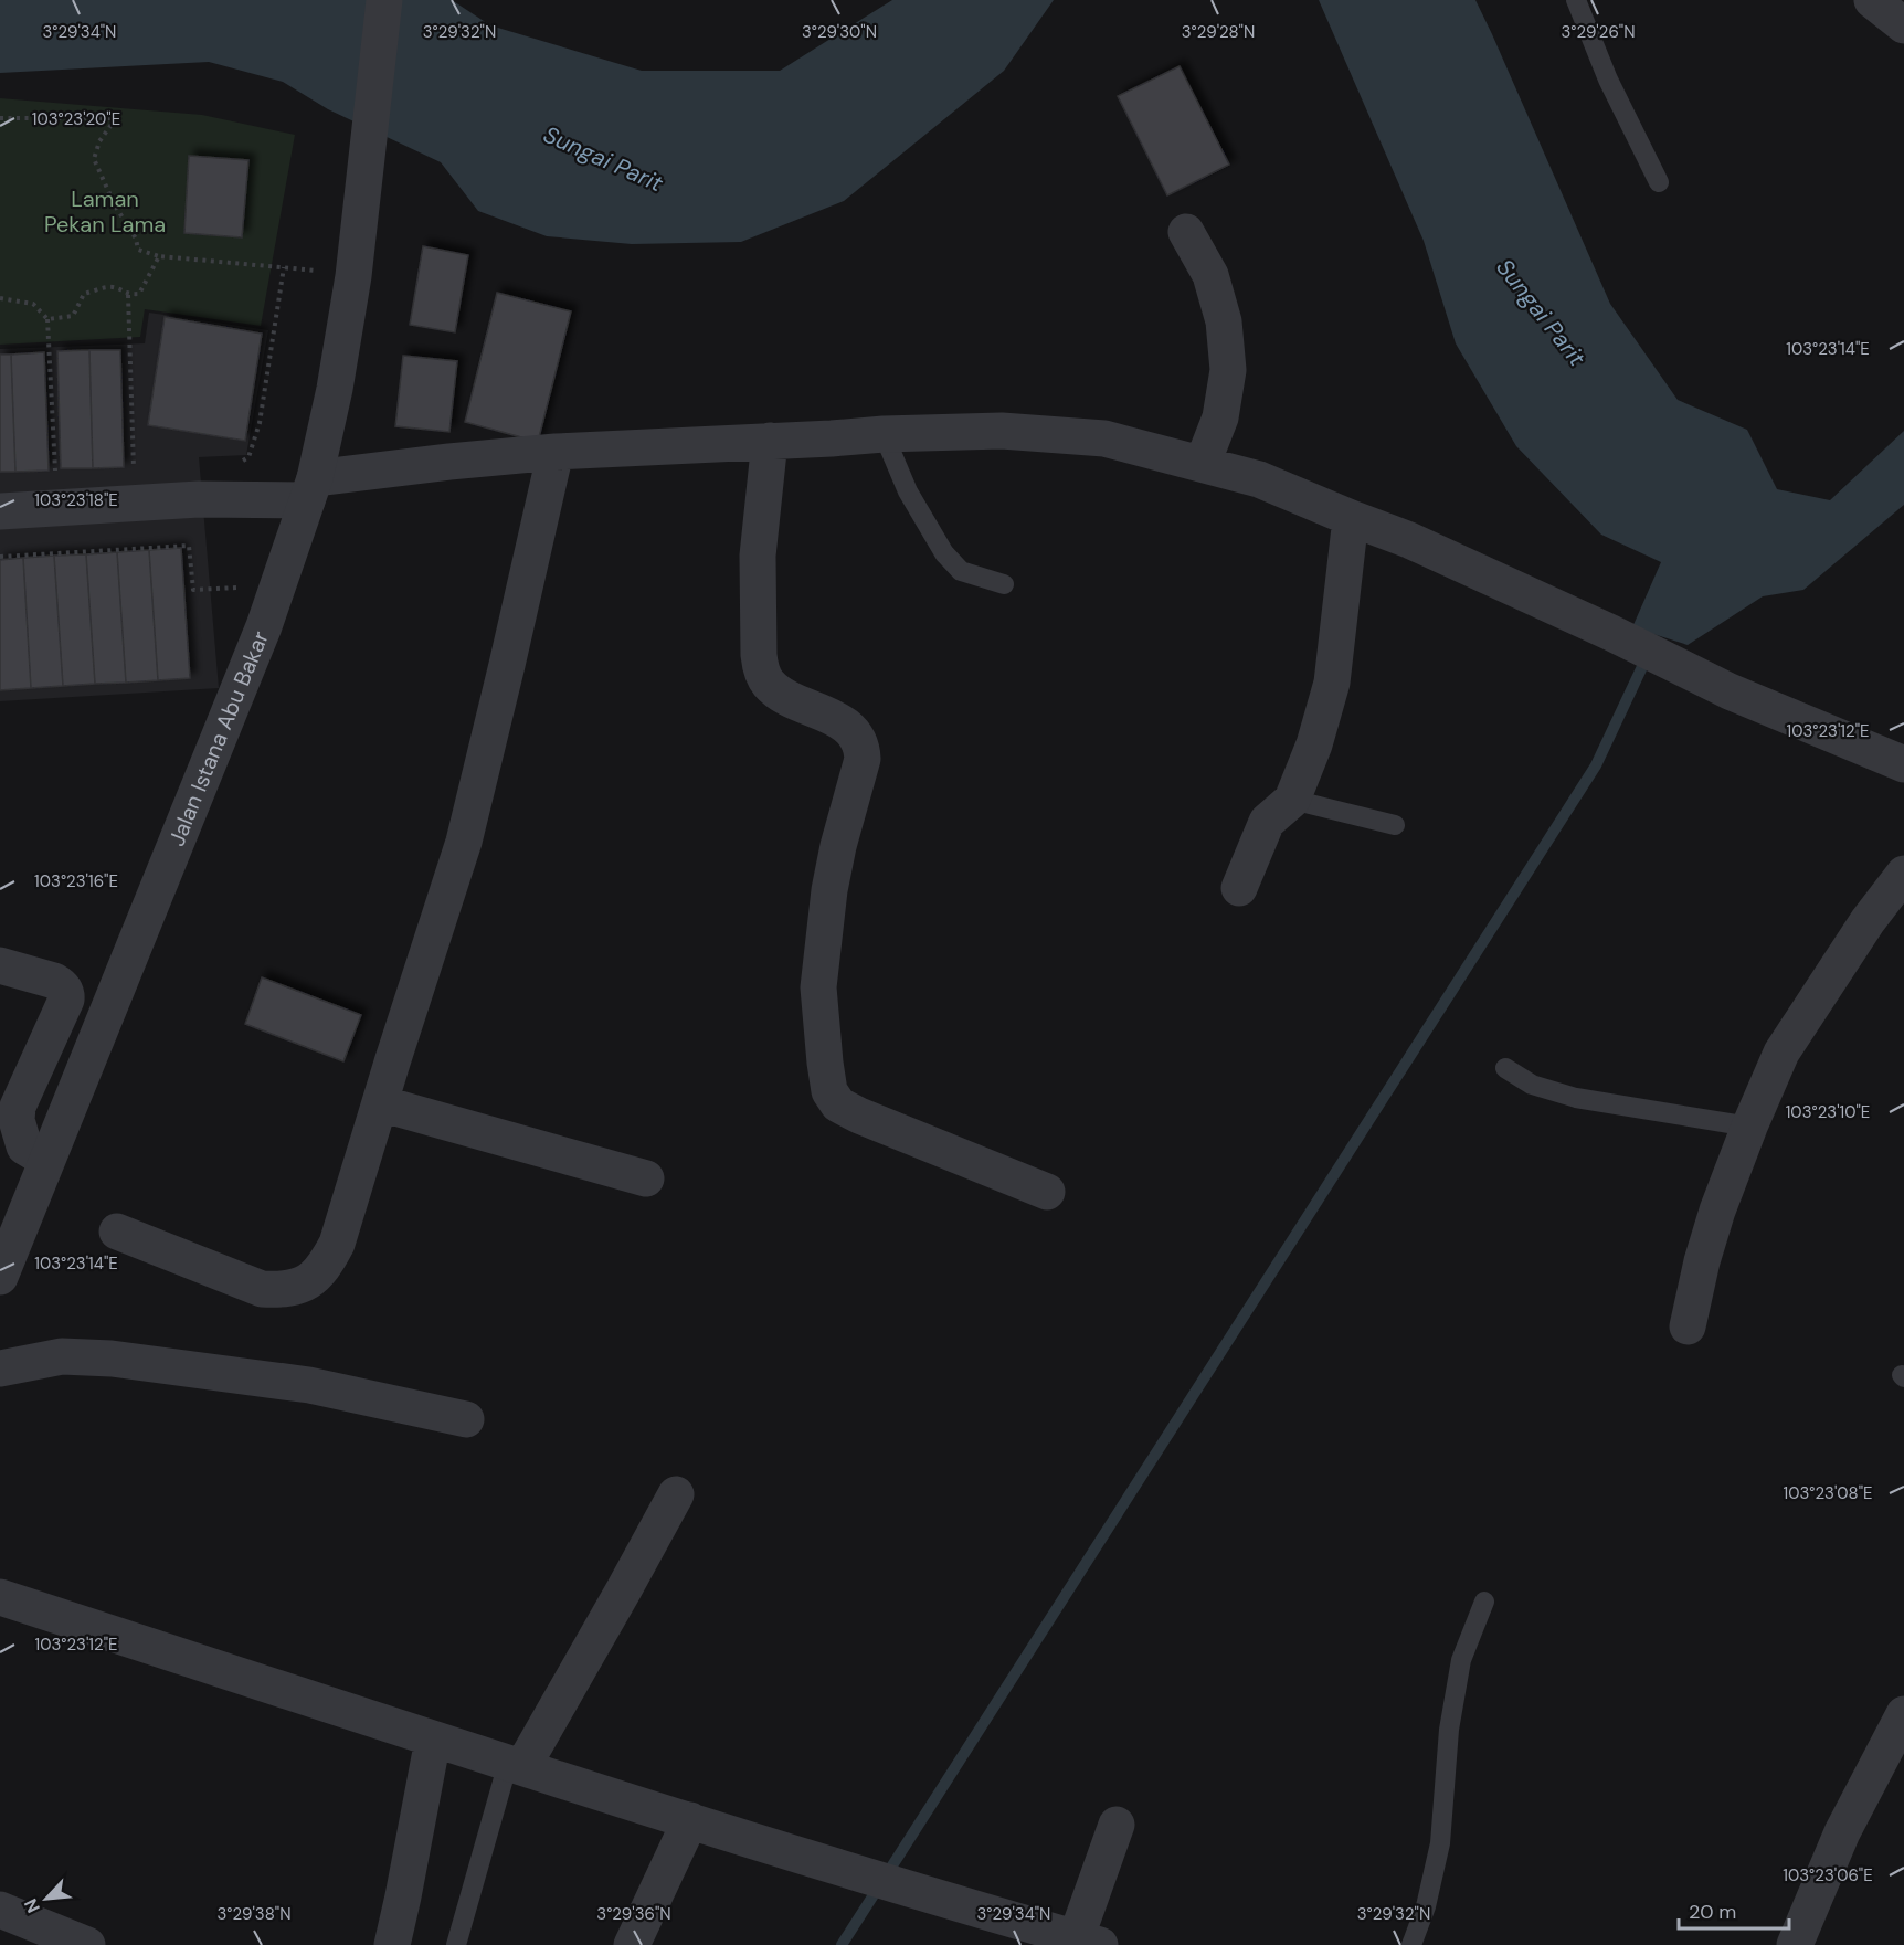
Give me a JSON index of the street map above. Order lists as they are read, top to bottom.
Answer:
{
  "streets": {
    "street": ["Jalan Istana Abu Bakar"]
  },
  "water": ["Sungai Parit"],
  "parks": ["Laman Pekan Lama"],
  "scale_bar": "20 m",
  "north": "bottom left",
  "coordinates": [
    "3°29'28\"N",
    "3°29'26\"N",
    "3°29'34\"N",
    "3°29'32\"N",
    "3°29'30\"N",
    "103°23'20\"E",
    "103°23'14\"E",
    "103°23'18\"E",
    "103°23'12\"E",
    "103°23'16\"E",
    "103°23'10\"E",
    "103°23'08\"E",
    "103°23'06\"E",
    "3°29'38\"N",
    "3°29'36\"N"
  ]
}
